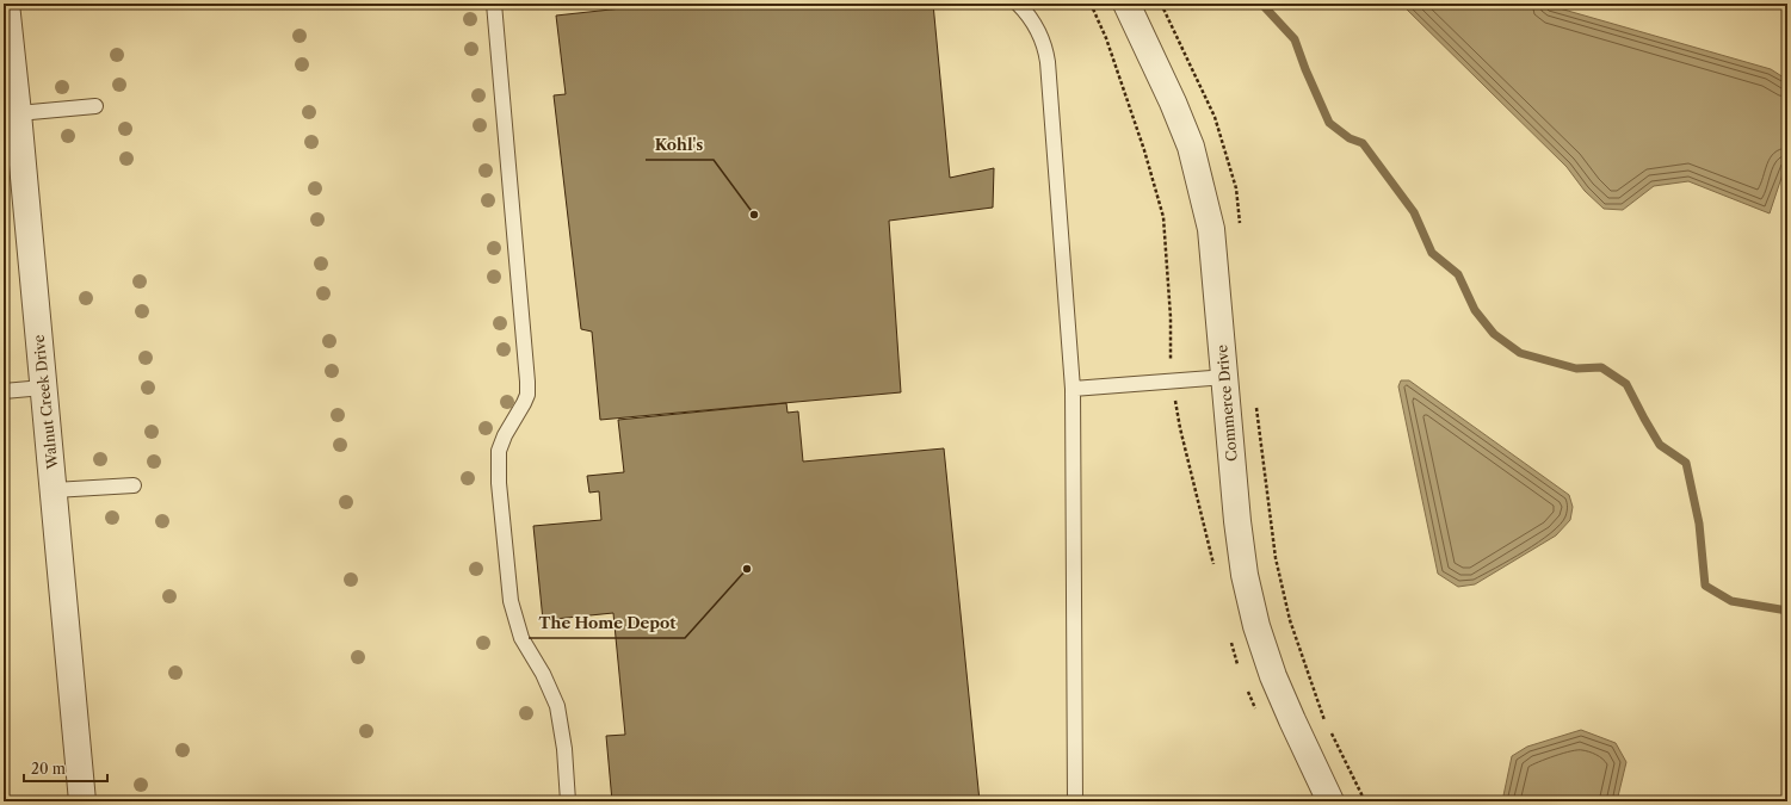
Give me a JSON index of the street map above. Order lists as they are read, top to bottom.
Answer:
{
  "streets": {
    "street": ["Walnut Creek Drive", "Commerce Drive"]
  },
  "places": ["Kohl's", "The Home Depot"],
  "scale_bar": "20 m"
}
